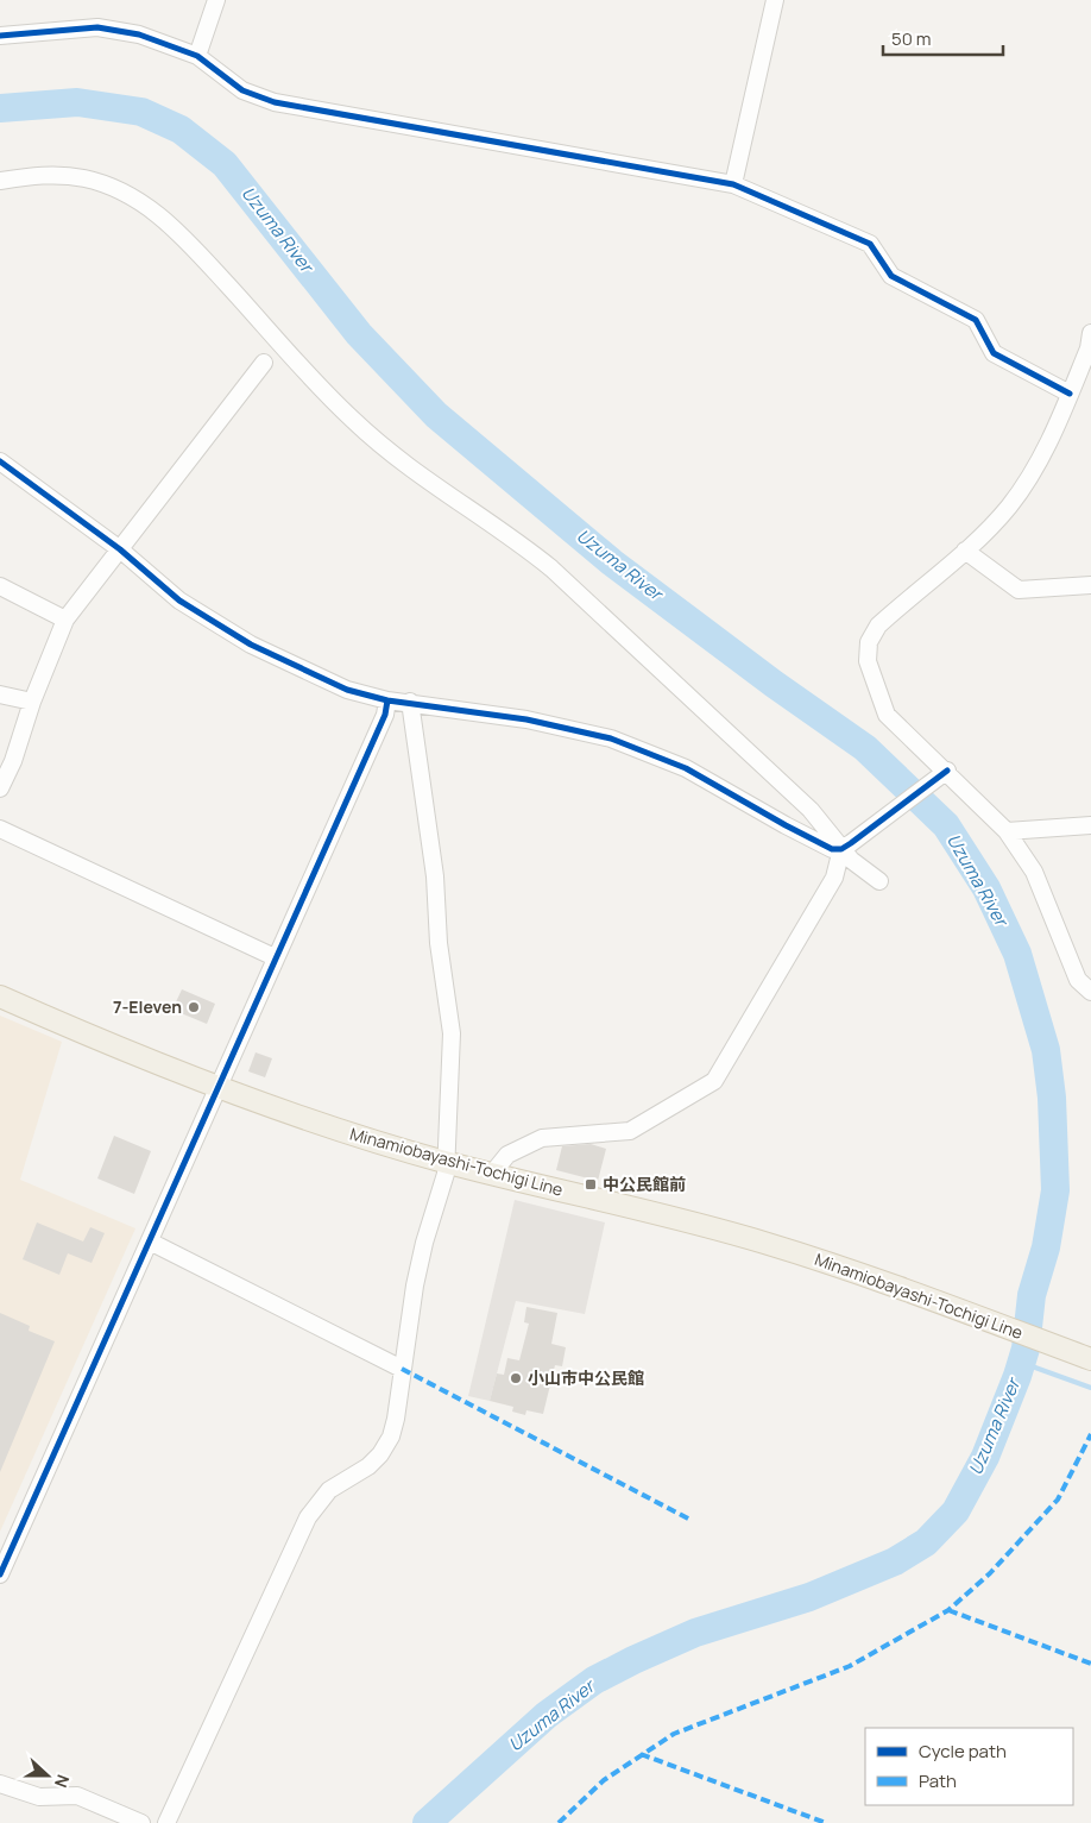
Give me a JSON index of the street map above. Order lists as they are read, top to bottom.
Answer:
{
  "streets": {
    "main road": ["Minamiobayashi-Tochigi Line"]
  },
  "water": ["Uzuma River"],
  "places": {
    "other": ["7-Eleven", "小山市中公民館"],
    "transit": ["中公民館前"]
  },
  "legend": ["Cycle path", "Path"],
  "scale_bar": "50 m",
  "north": "right"
}
